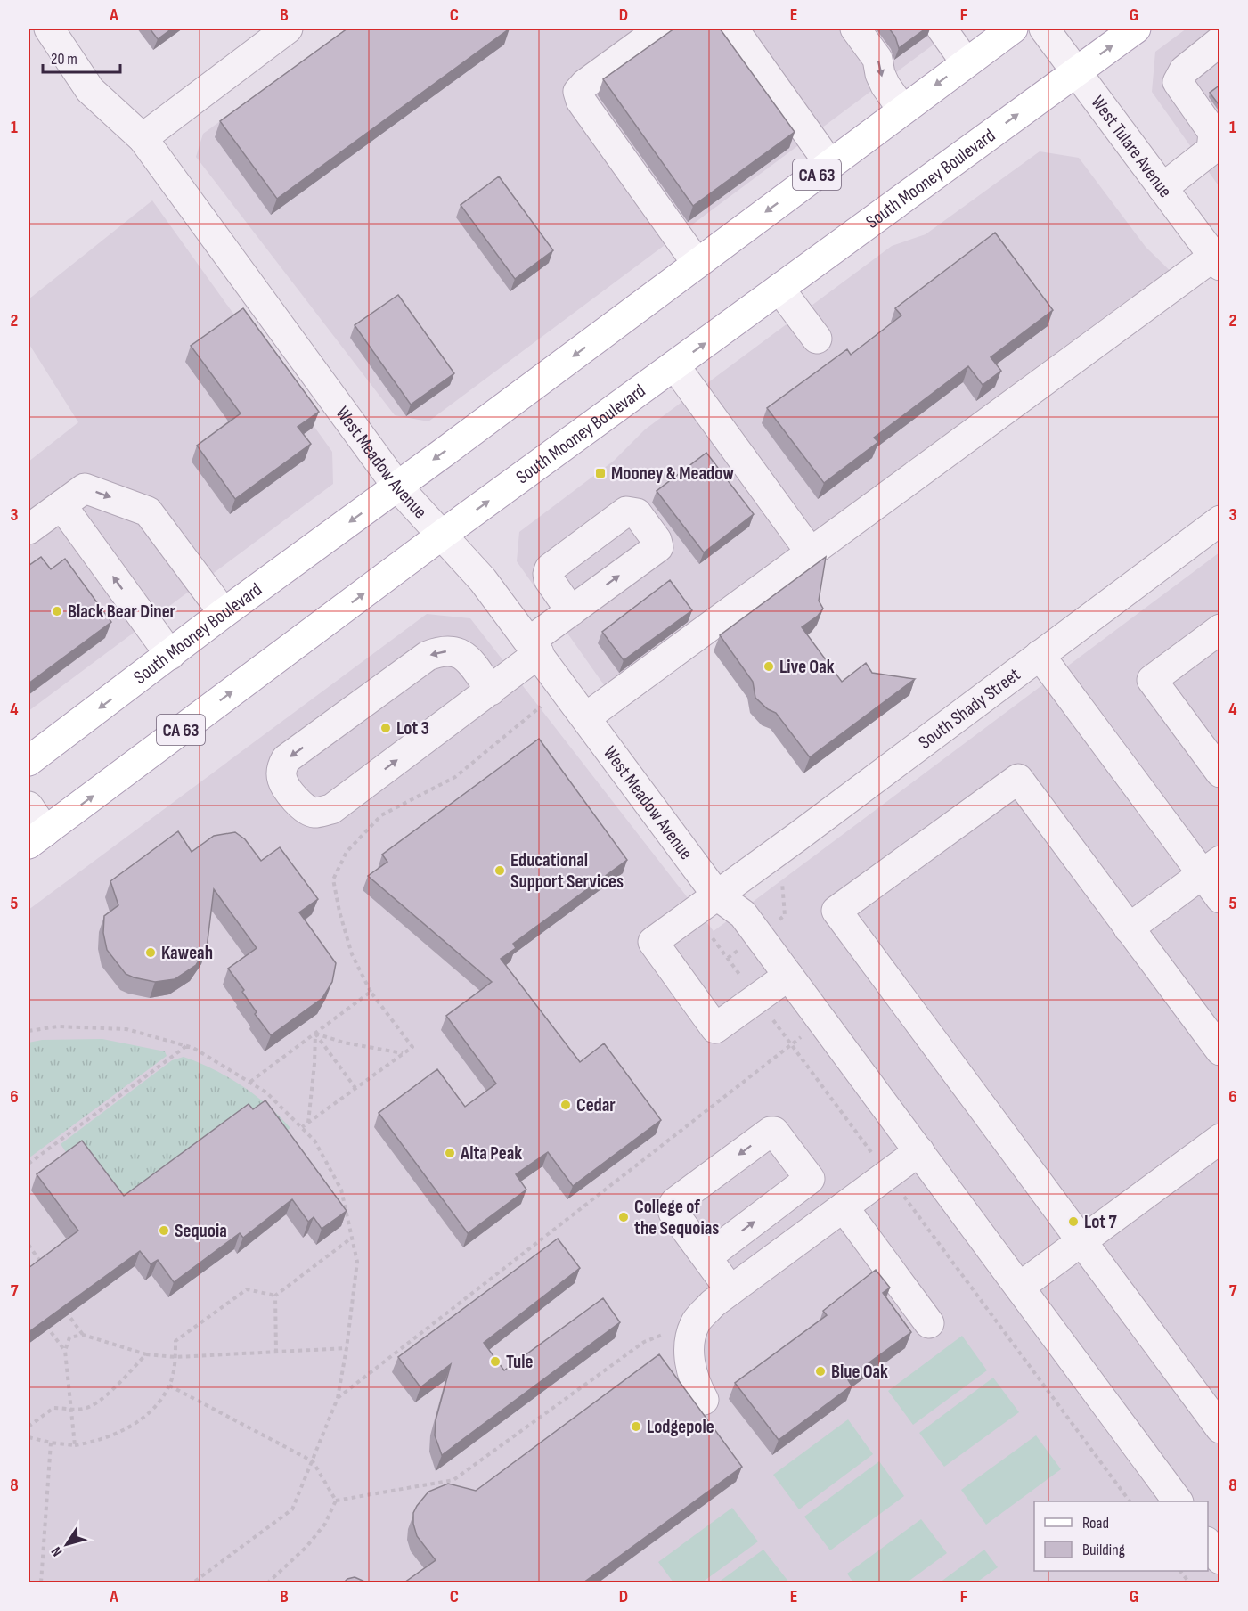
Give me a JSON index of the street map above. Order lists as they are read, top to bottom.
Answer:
{
  "streets": {
    "main road": ["CA 63", "South Mooney Boulevard"],
    "street": ["West Tulare Avenue", "West Meadow Avenue", "South Shady Street"]
  },
  "crossings": [
    ["West Tulare Avenue", "South Mooney Boulevard"],
    ["South Mooney Boulevard", "West Meadow Avenue"],
    ["West Meadow Avenue", "South Shady Street"]
  ],
  "places": {
    "transit": ["Mooney & Meadow"],
    "other": [
      "Black Bear Diner",
      "Live Oak",
      "Lot 3",
      "Educational Support Services",
      "Kaweah",
      "Cedar",
      "Alta Peak",
      "College of the Sequoias",
      "Lot 7",
      "Sequoia",
      "Tule",
      "Blue Oak",
      "Lodgepole"
    ]
  },
  "legend": ["Road", "Building"],
  "scale_bar": "20 m",
  "north": "bottom left",
  "grid": {
    "columns": [
      "A",
      "B",
      "C",
      "D",
      "E",
      "F",
      "G"
    ],
    "rows": [
      "1",
      "2",
      "3",
      "4",
      "5",
      "6",
      "7",
      "8"
    ]
  }
}
